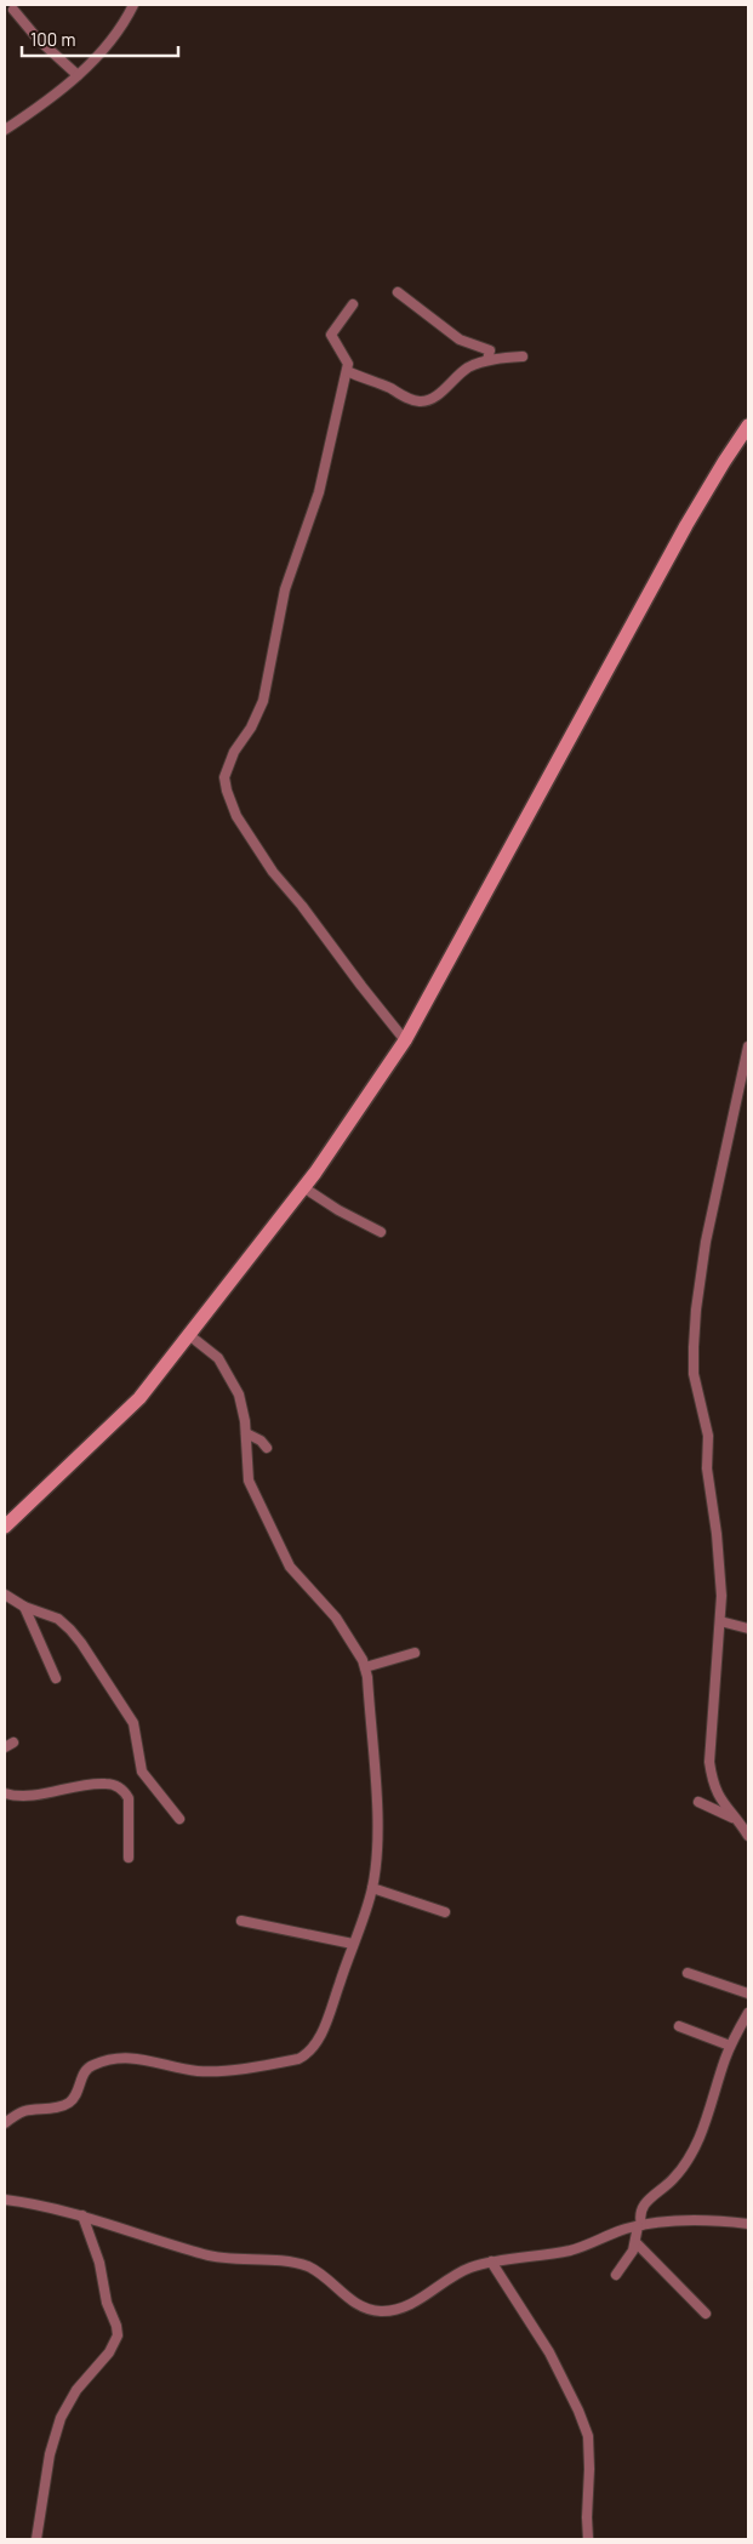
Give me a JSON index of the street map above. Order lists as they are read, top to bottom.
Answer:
{
  "scale_bar": "100 m"
}
